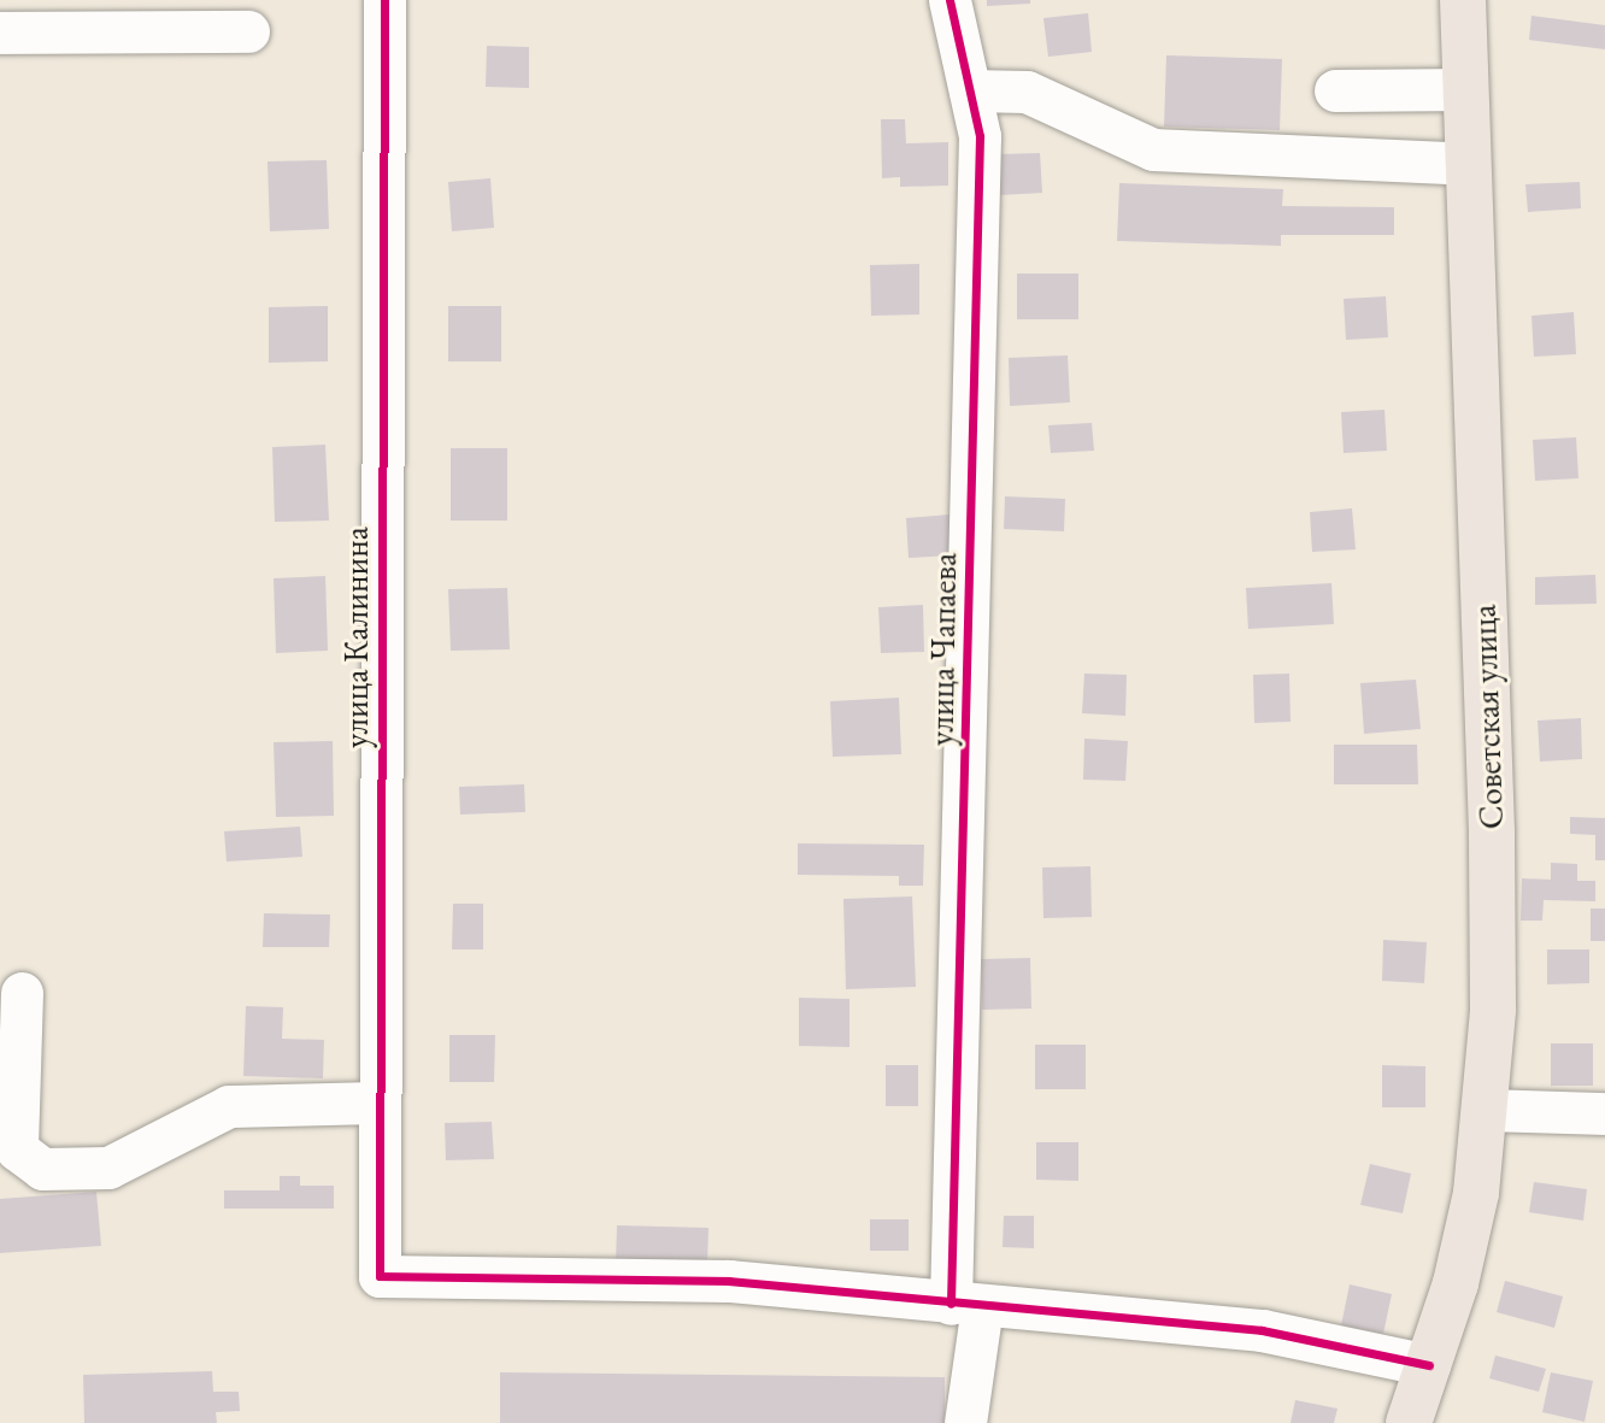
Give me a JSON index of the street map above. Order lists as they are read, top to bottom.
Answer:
{
  "streets": {
    "main road": ["Советская улица"],
    "street": ["улица Калинина", "улица Чапаева"]
  },
  "crossings": [
    ["улица Калинина", "улица Чапаева"]
  ]
}
